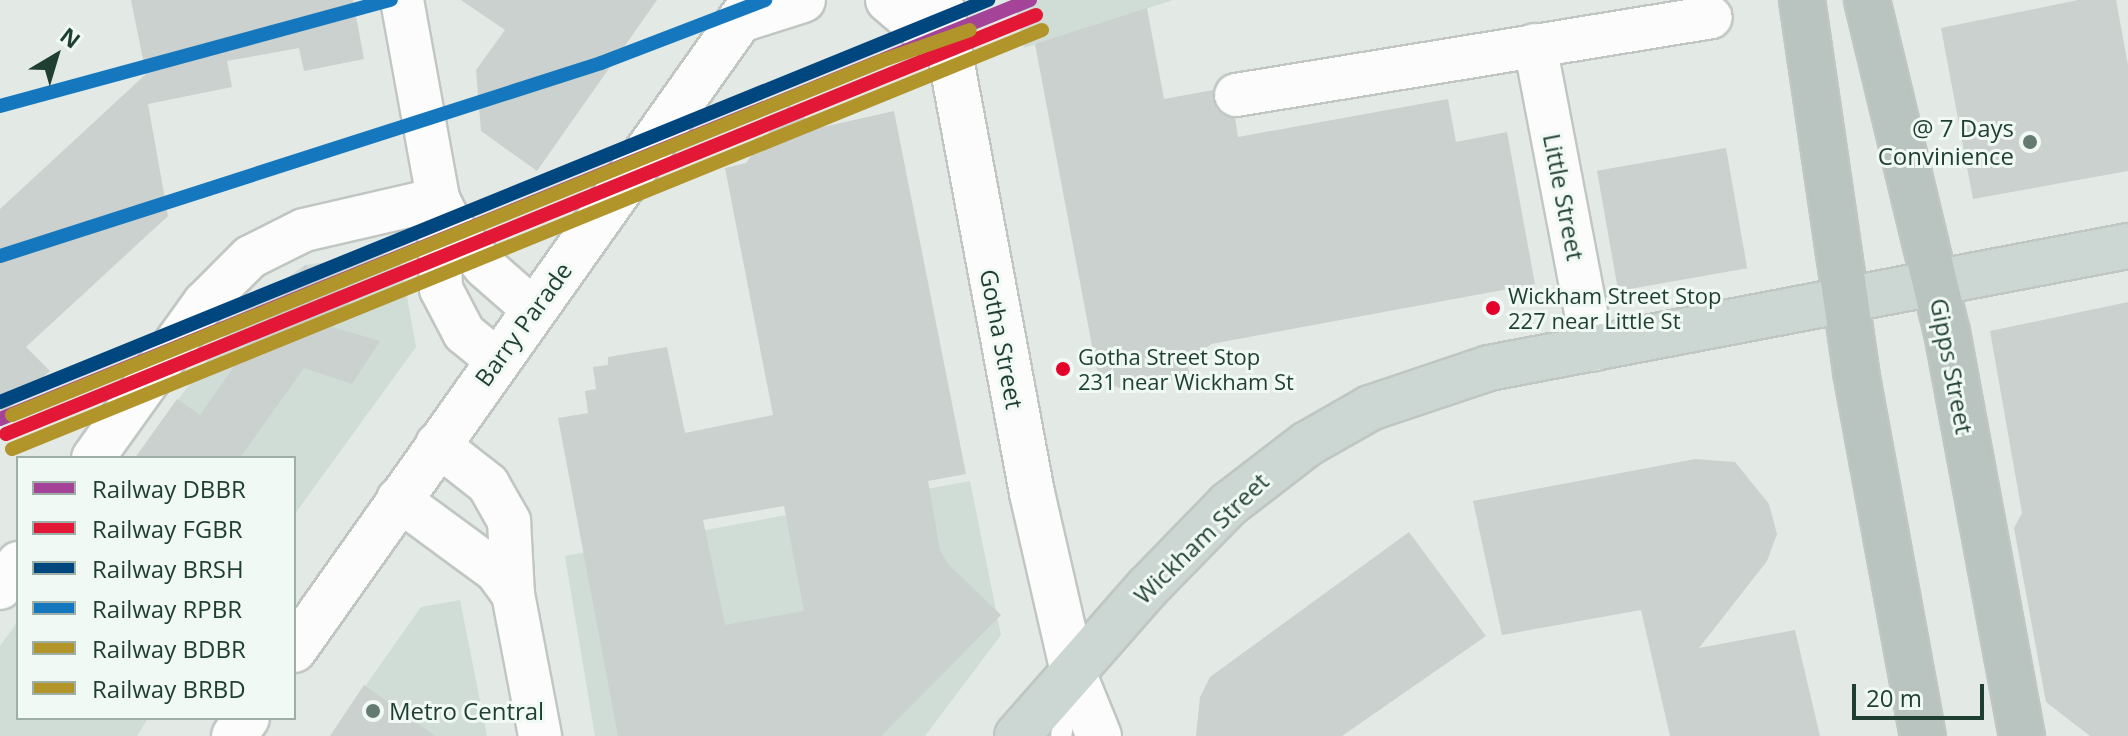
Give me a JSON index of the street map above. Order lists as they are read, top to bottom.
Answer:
{
  "streets": {
    "highway": ["Gipps Street"],
    "main road": ["Wickham Street"],
    "street": ["Little Street", "Barry Parade", "Gotha Street"]
  },
  "crossings": [
    ["Little Street", "Wickham Street"],
    ["Gotha Street", "Wickham Street"],
    ["Gipps Street", "Wickham Street"]
  ],
  "places": [
    "@ 7 Days Convinience",
    "Wickham Street Stop 227 near Little St",
    "Gotha Street Stop 231 near Wickham St",
    "Metro Central"
  ],
  "lines": [
    "rail line DBBR",
    "rail line BRSH",
    "rail line RPBR",
    "rail line FGBR",
    "rail line BDBR",
    "rail line BRBD"
  ],
  "legend": [
    "Railway DBBR",
    "Railway FGBR",
    "Railway BRSH",
    "Railway RPBR",
    "Railway BDBR",
    "Railway BRBD"
  ],
  "scale_bar": "20 m",
  "north": "top right"
}
